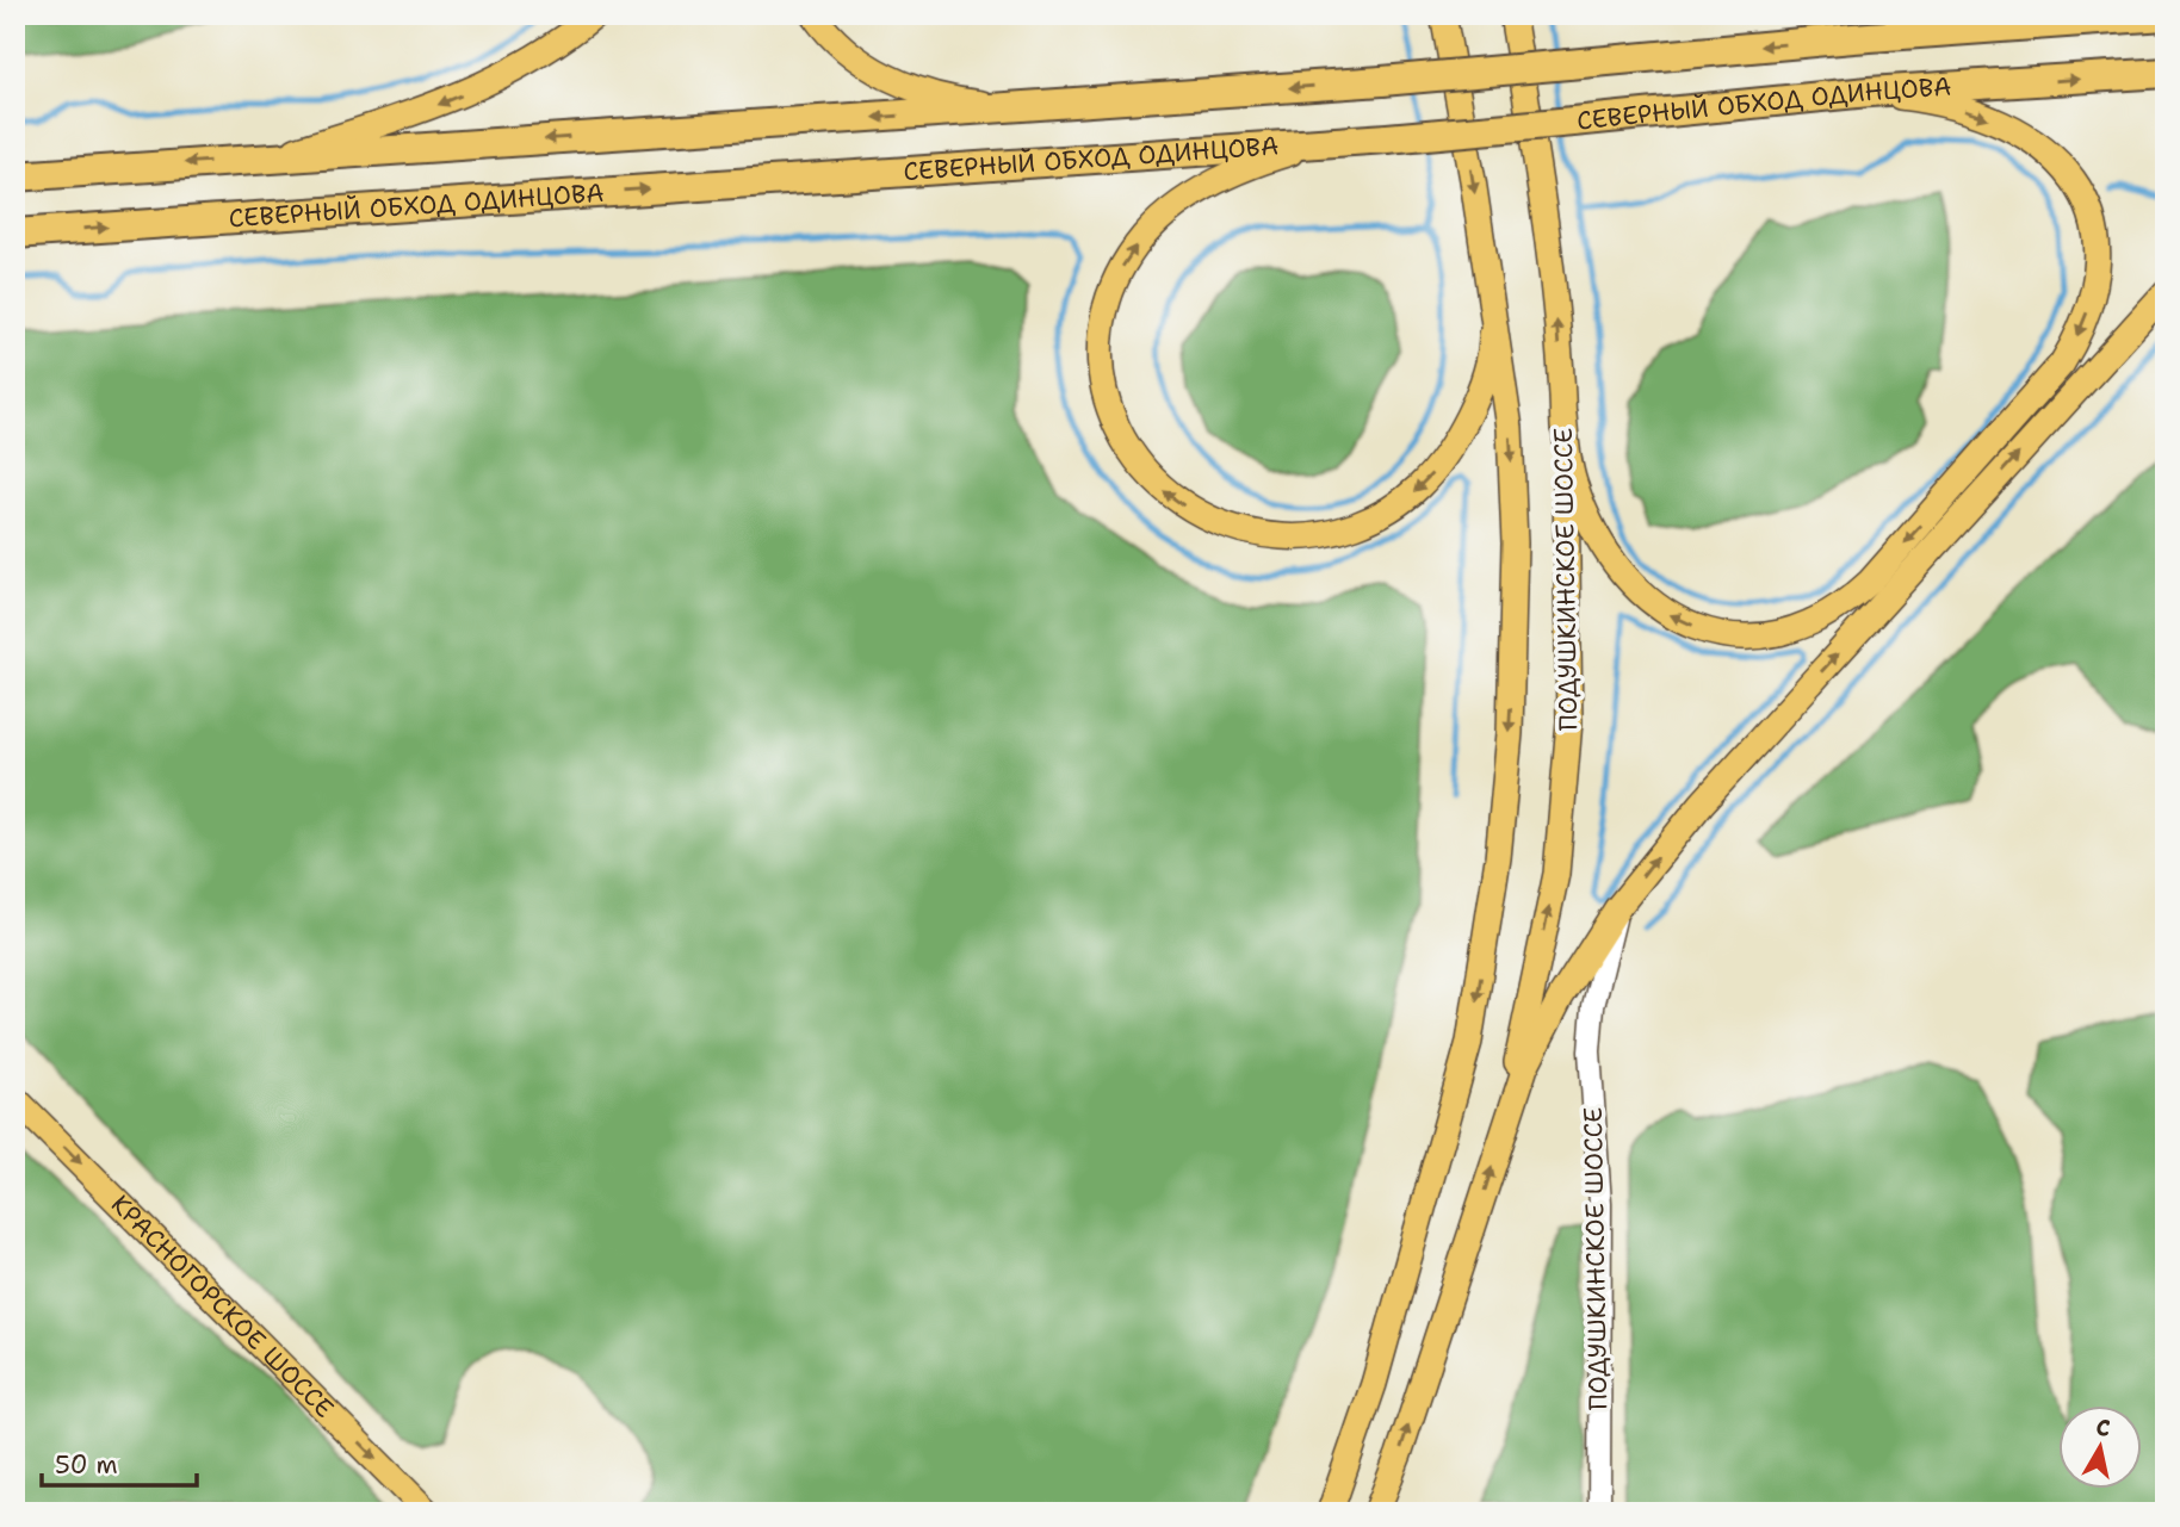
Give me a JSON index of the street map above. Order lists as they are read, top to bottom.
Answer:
{
  "streets": {
    "highway": ["СЕВЕРНЫЙ ОБХОД ОДИНЦОВА"],
    "main road": ["ПОДУШКИНСКОЕ ШОССЕ", "КРАСНОГОРСКОЕ ШОССЕ"]
  },
  "one_way": ["КРАСНОГОРСКОЕ ШОССЕ"],
  "scale_bar": "50 m",
  "north": "top"
}
